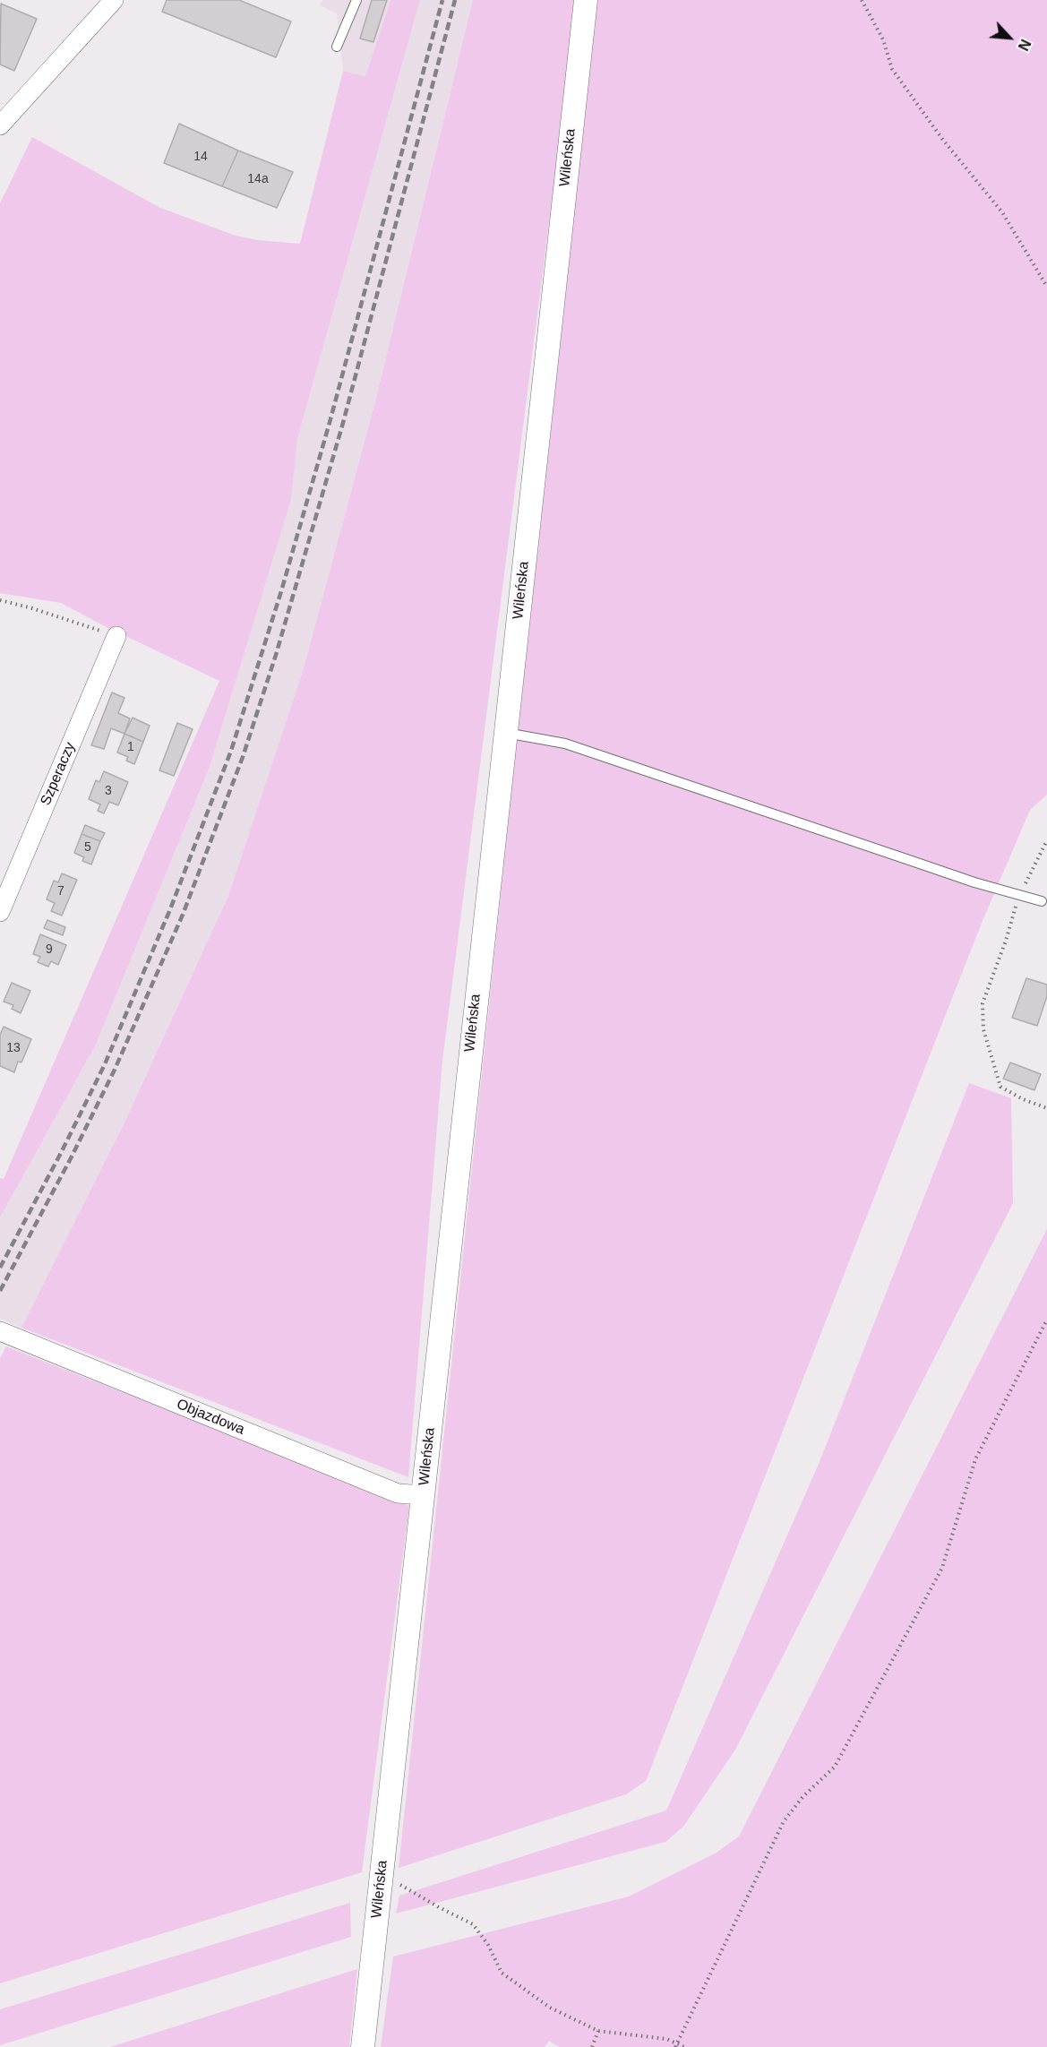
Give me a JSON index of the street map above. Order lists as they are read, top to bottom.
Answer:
{
  "streets": {
    "street": ["Wileńska", "Szperaczy", "Objazdowa"]
  },
  "crossings": [
    ["Wileńska", "Objazdowa"]
  ],
  "house_numbers": [
    "14",
    "14a",
    "1",
    "3",
    "5",
    "7",
    "9",
    "13"
  ],
  "north": "bottom right"
}
